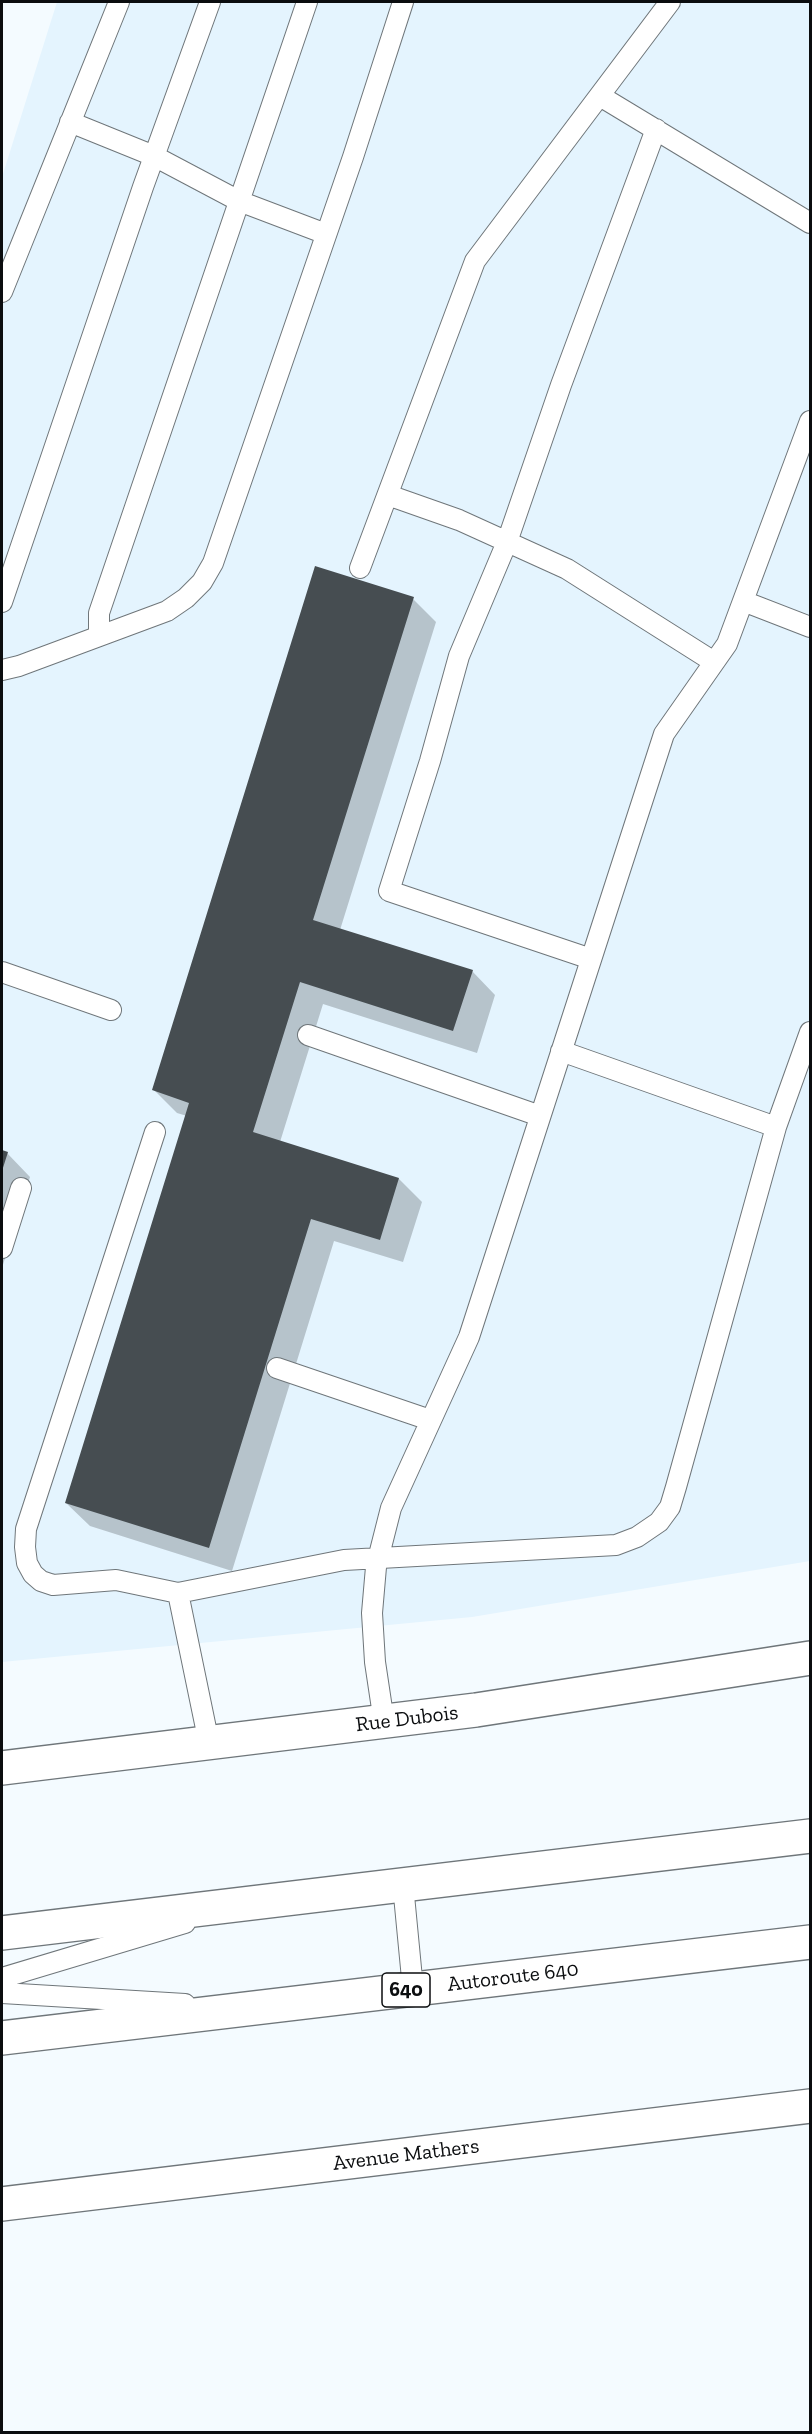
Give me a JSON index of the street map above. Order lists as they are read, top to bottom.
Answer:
{
  "streets": {
    "main road": [
      "Rue Dubois",
      "Autoroute 640",
      "640",
      "Avenue Mathers"
    ]
  }
}
